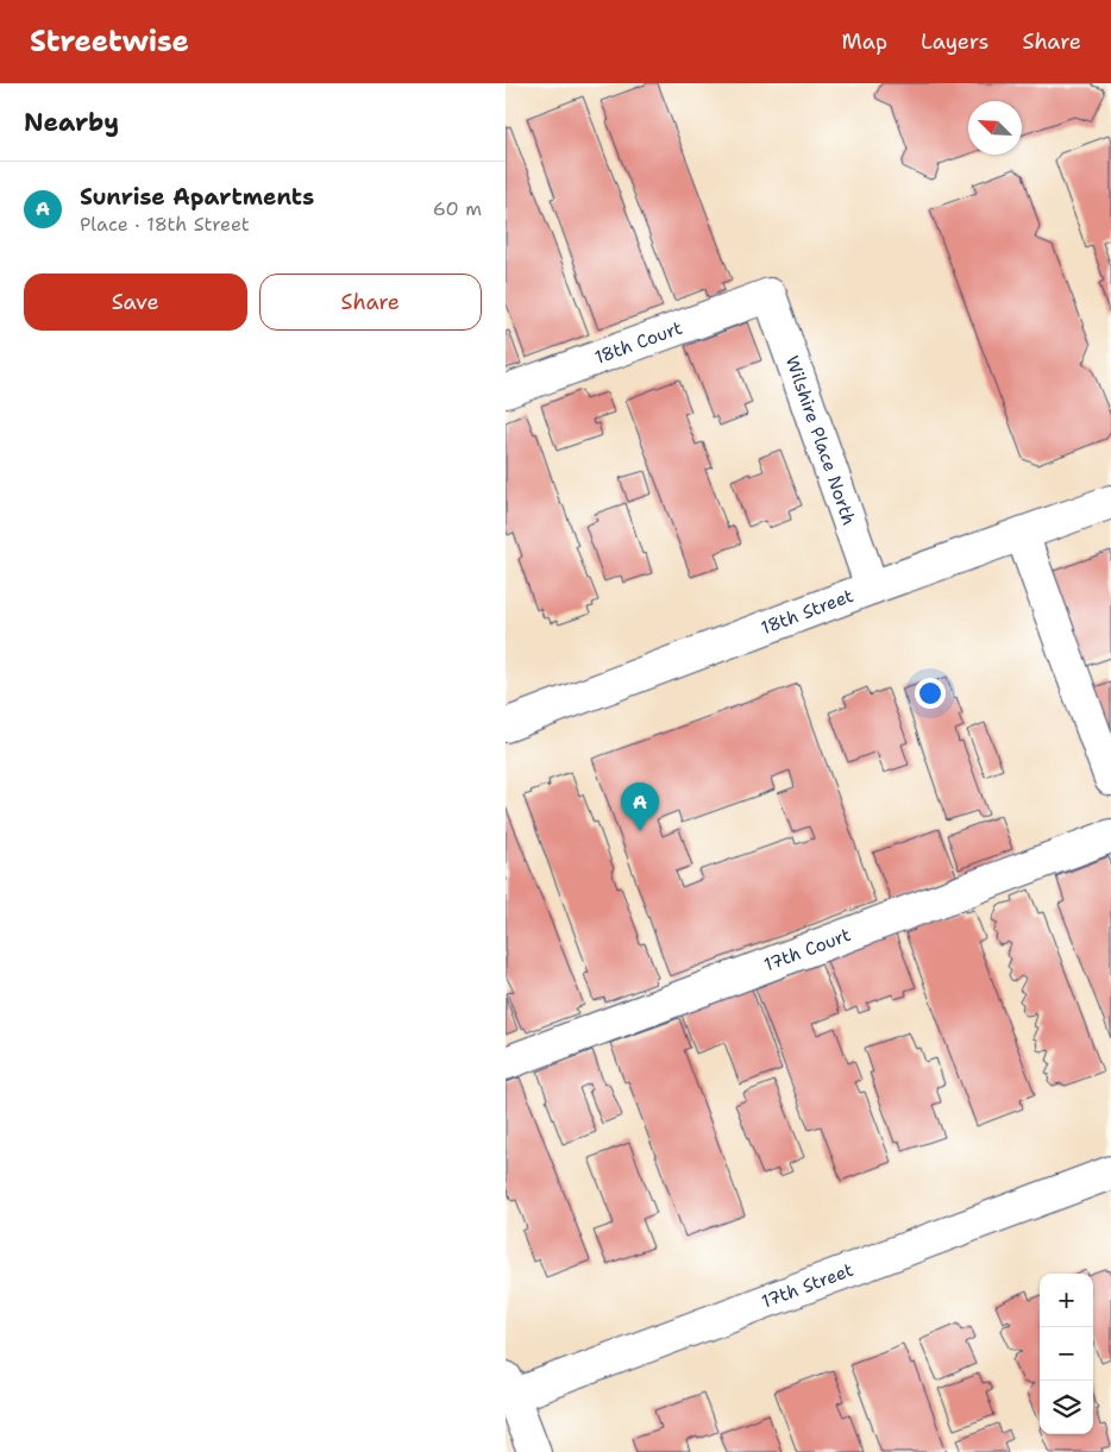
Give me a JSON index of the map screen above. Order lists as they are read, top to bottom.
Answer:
{
  "streets": {
    "street": [
      "18th Court",
      "Wilshire Place North",
      "18th Street",
      "17th Court",
      "17th Street"
    ]
  },
  "crossings": [
    ["18th Court", "Wilshire Place North"],
    ["Wilshire Place North", "18th Street"]
  ],
  "north": "top left",
  "page": {
    "header": "Streetwise",
    "nav": ["Map", "Layers", "Share"],
    "heading": "Nearby",
    "list": [
      {
        "mark": "A",
        "name": "Sunrise Apartments",
        "note": "Place · 18th Street",
        "value": "60 m"
      }
    ],
    "buttons": ["Save", "Share"],
    "pins": "A",
    "map_buttons": ["+", "−"]
  }
}
